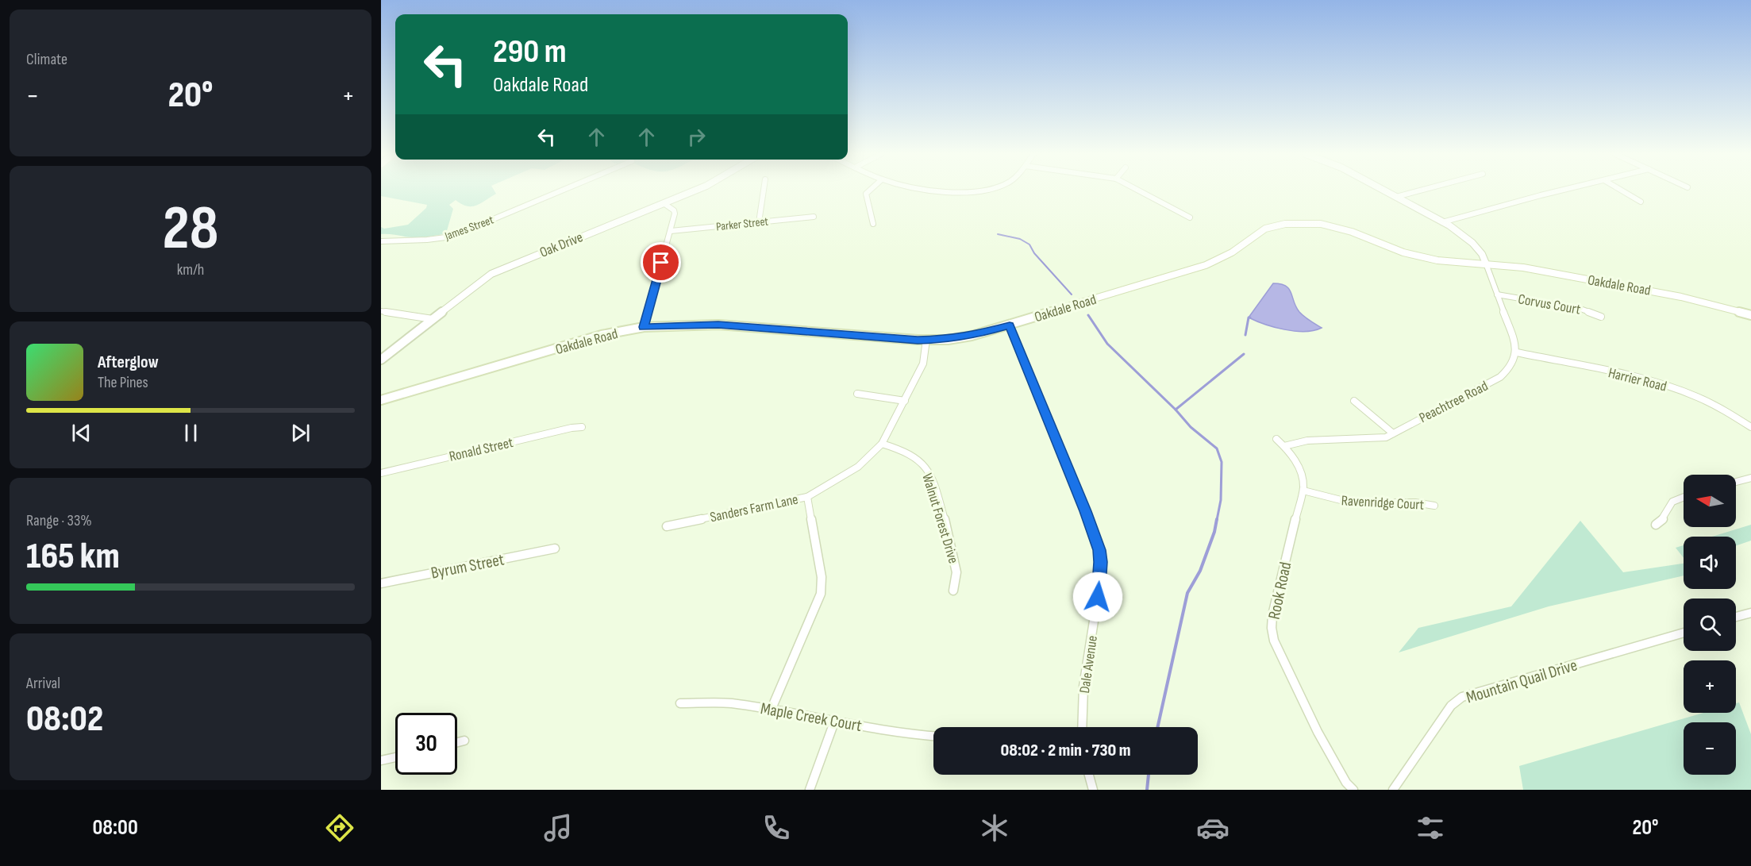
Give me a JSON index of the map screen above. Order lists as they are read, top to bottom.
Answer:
{
  "streets": {
    "main road": ["Oak Drive", "Oakdale Road"],
    "street": [
      "Parker Street",
      "James Street",
      "Corvus Court",
      "Harrier Road",
      "Peachtree Road",
      "Ronald Street",
      "Ravenridge Court",
      "Sanders Farm Lane",
      "Walnut Forest Drive",
      "Byrum Street",
      "Rook Road",
      "Dale Avenue",
      "Mountain Quail Drive",
      "Maple Creek Court"
    ]
  },
  "crossings": [
    ["Oakdale Road", "Sanders Farm Lane"],
    ["Oakdale Road", "Dale Avenue"],
    ["Harrier Road", "Peachtree Road"],
    ["Peachtree Road", "Rook Road"],
    ["Ravenridge Court", "Rook Road"],
    ["Sanders Farm Lane", "Walnut Forest Drive"]
  ],
  "north": "left",
  "page": {
    "tile": [
      "Climate",
      ["28", "km/h"],
      ["Range · 33%", "165 km"],
      ["Arrival", "08:02"]
    ],
    "turn": ["290 m", "Oakdale Road"],
    "heat": ["−", "20°", "+"],
    "song": ["Afterglow", "The Pines"],
    "map_buttons": ["+", "−"],
    "limit": "30",
    "trip": "08:02 · 2 min · 730 m",
    "tabs": ["08:00", "20°"]
  }
}
